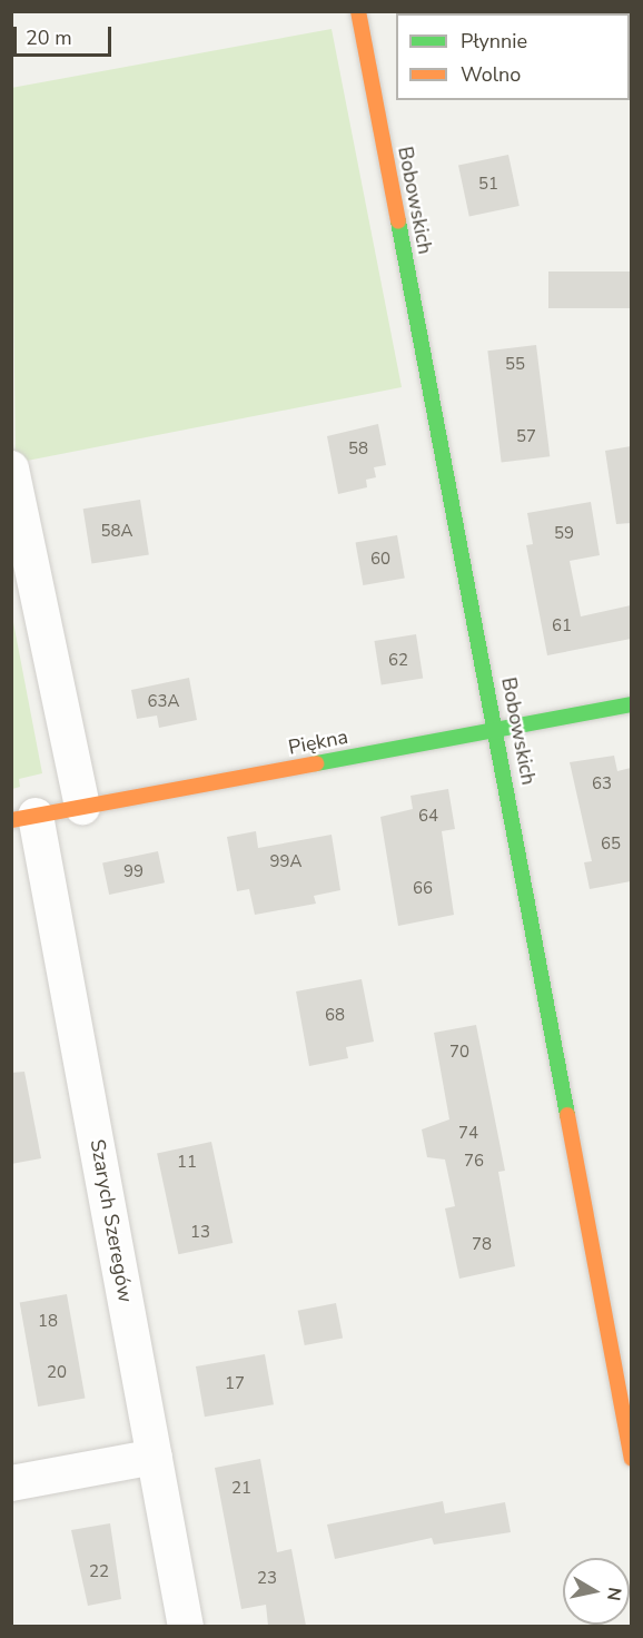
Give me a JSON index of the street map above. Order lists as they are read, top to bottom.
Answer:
{
  "streets": {
    "street": ["Bobowskich", "Piękna", "Szarych Szeregów"]
  },
  "crossings": [
    ["Bobowskich", "Piękna"],
    ["Piękna", "Szarych Szeregów"]
  ],
  "house_numbers": [
    "51",
    "55",
    "57",
    "58",
    "58A",
    "59",
    "60",
    "61",
    "62",
    "63A",
    "63",
    "64",
    "65",
    "99A",
    "99",
    "66",
    "68",
    "70",
    "74",
    "76",
    "11",
    "13",
    "78",
    "18",
    "20",
    "17",
    "21",
    "22",
    "23"
  ],
  "legend": ["Płynnie", "Wolno"],
  "scale_bar": "20 m",
  "north": "right"
}
